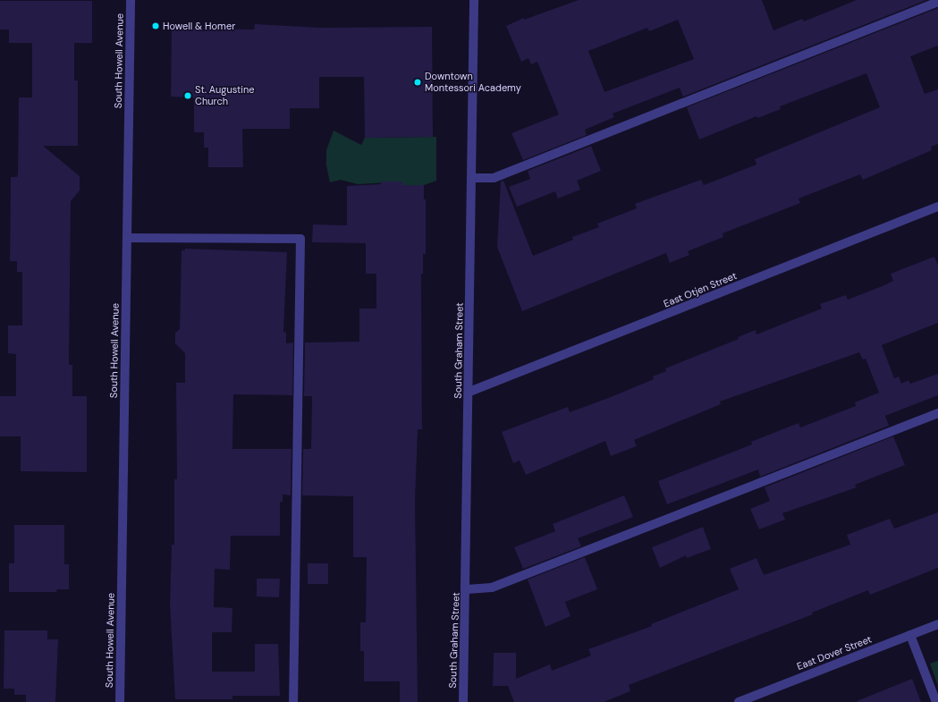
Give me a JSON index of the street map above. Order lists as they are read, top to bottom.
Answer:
{
  "streets": {
    "street": [
      "South Howell Avenue",
      "East Otjen Street",
      "South Graham Street",
      "East Dover Street"
    ]
  },
  "crossings": [
    ["East Otjen Street", "South Graham Street"]
  ],
  "places": ["Howell & Homer", "Downtown Montessori Academy", "St. Augustine Church"]
}
